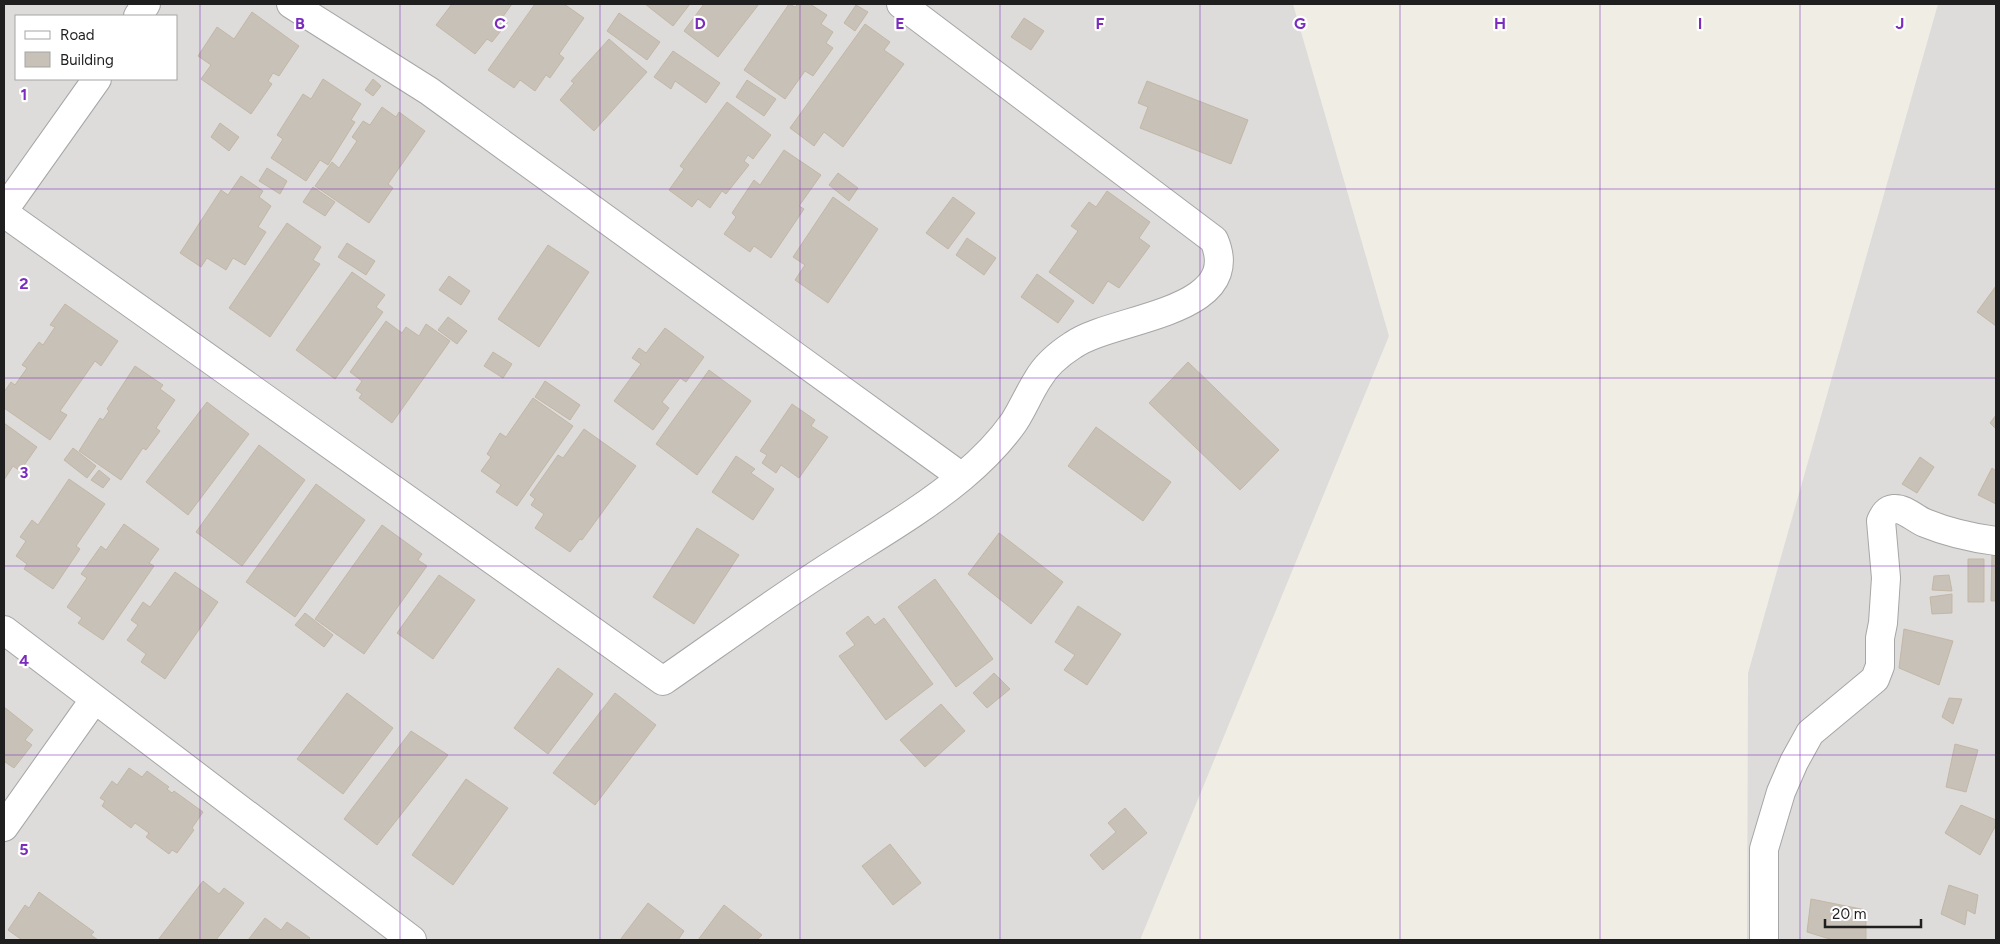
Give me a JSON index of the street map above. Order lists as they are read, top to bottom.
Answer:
{
  "legend": ["Road", "Building"],
  "scale_bar": "20 m",
  "grid": {
    "columns": [
      "B",
      "C",
      "D",
      "E",
      "F",
      "G",
      "H",
      "I",
      "J"
    ],
    "rows": [
      "1",
      "2",
      "3",
      "4",
      "5"
    ]
  }
}
